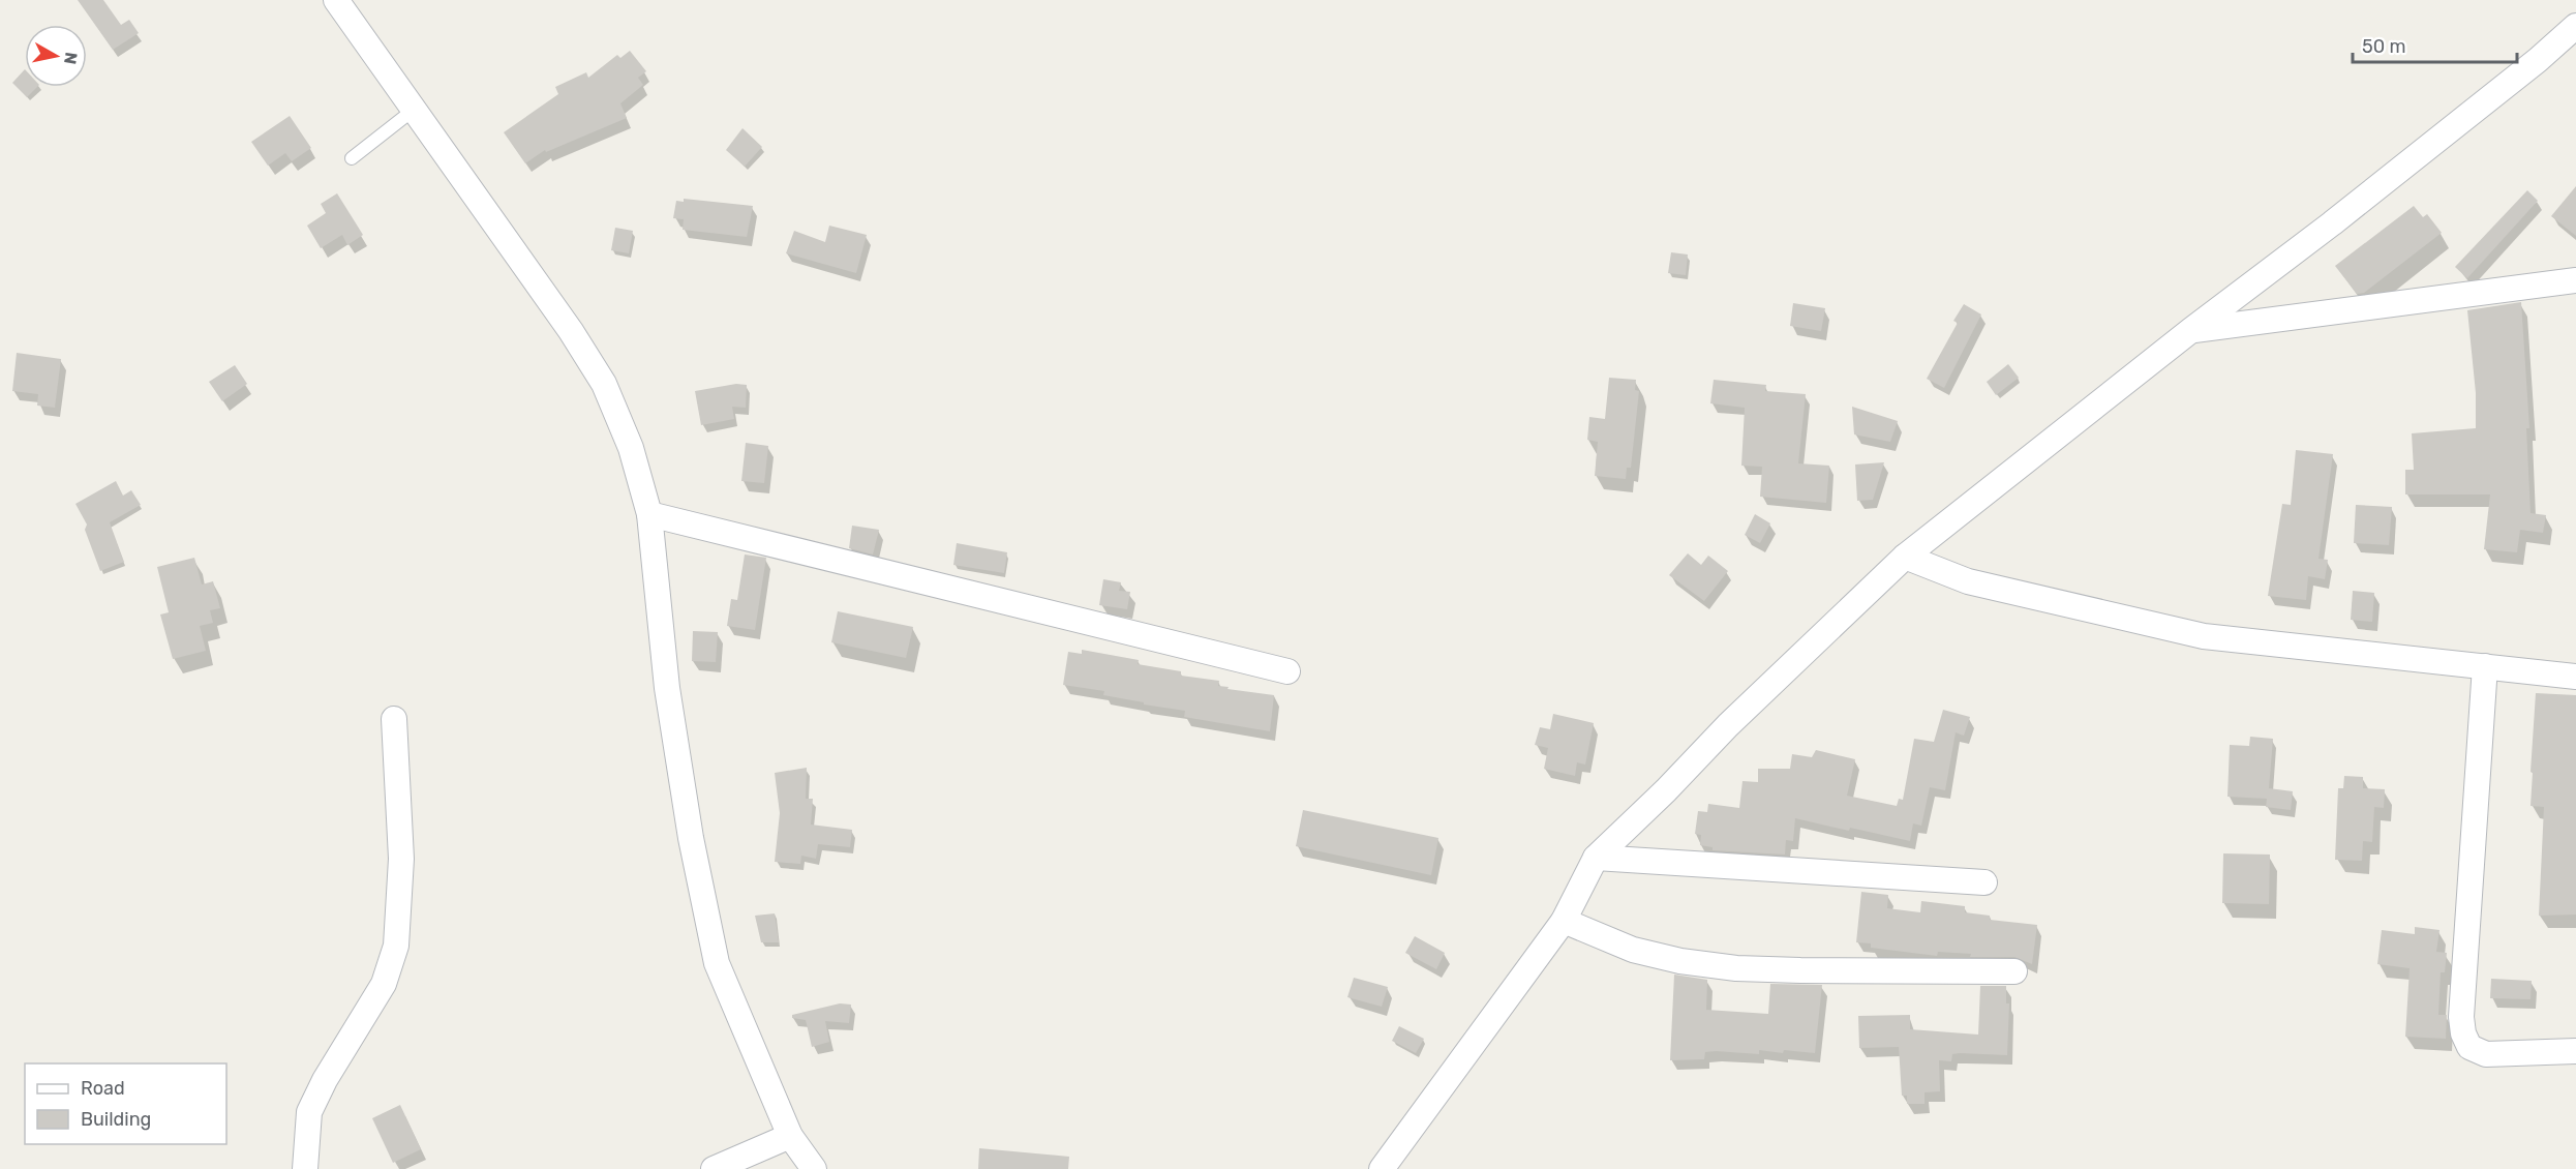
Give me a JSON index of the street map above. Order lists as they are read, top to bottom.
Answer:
{
  "legend": ["Road", "Building"],
  "scale_bar": "50 m",
  "north": "right"
}
